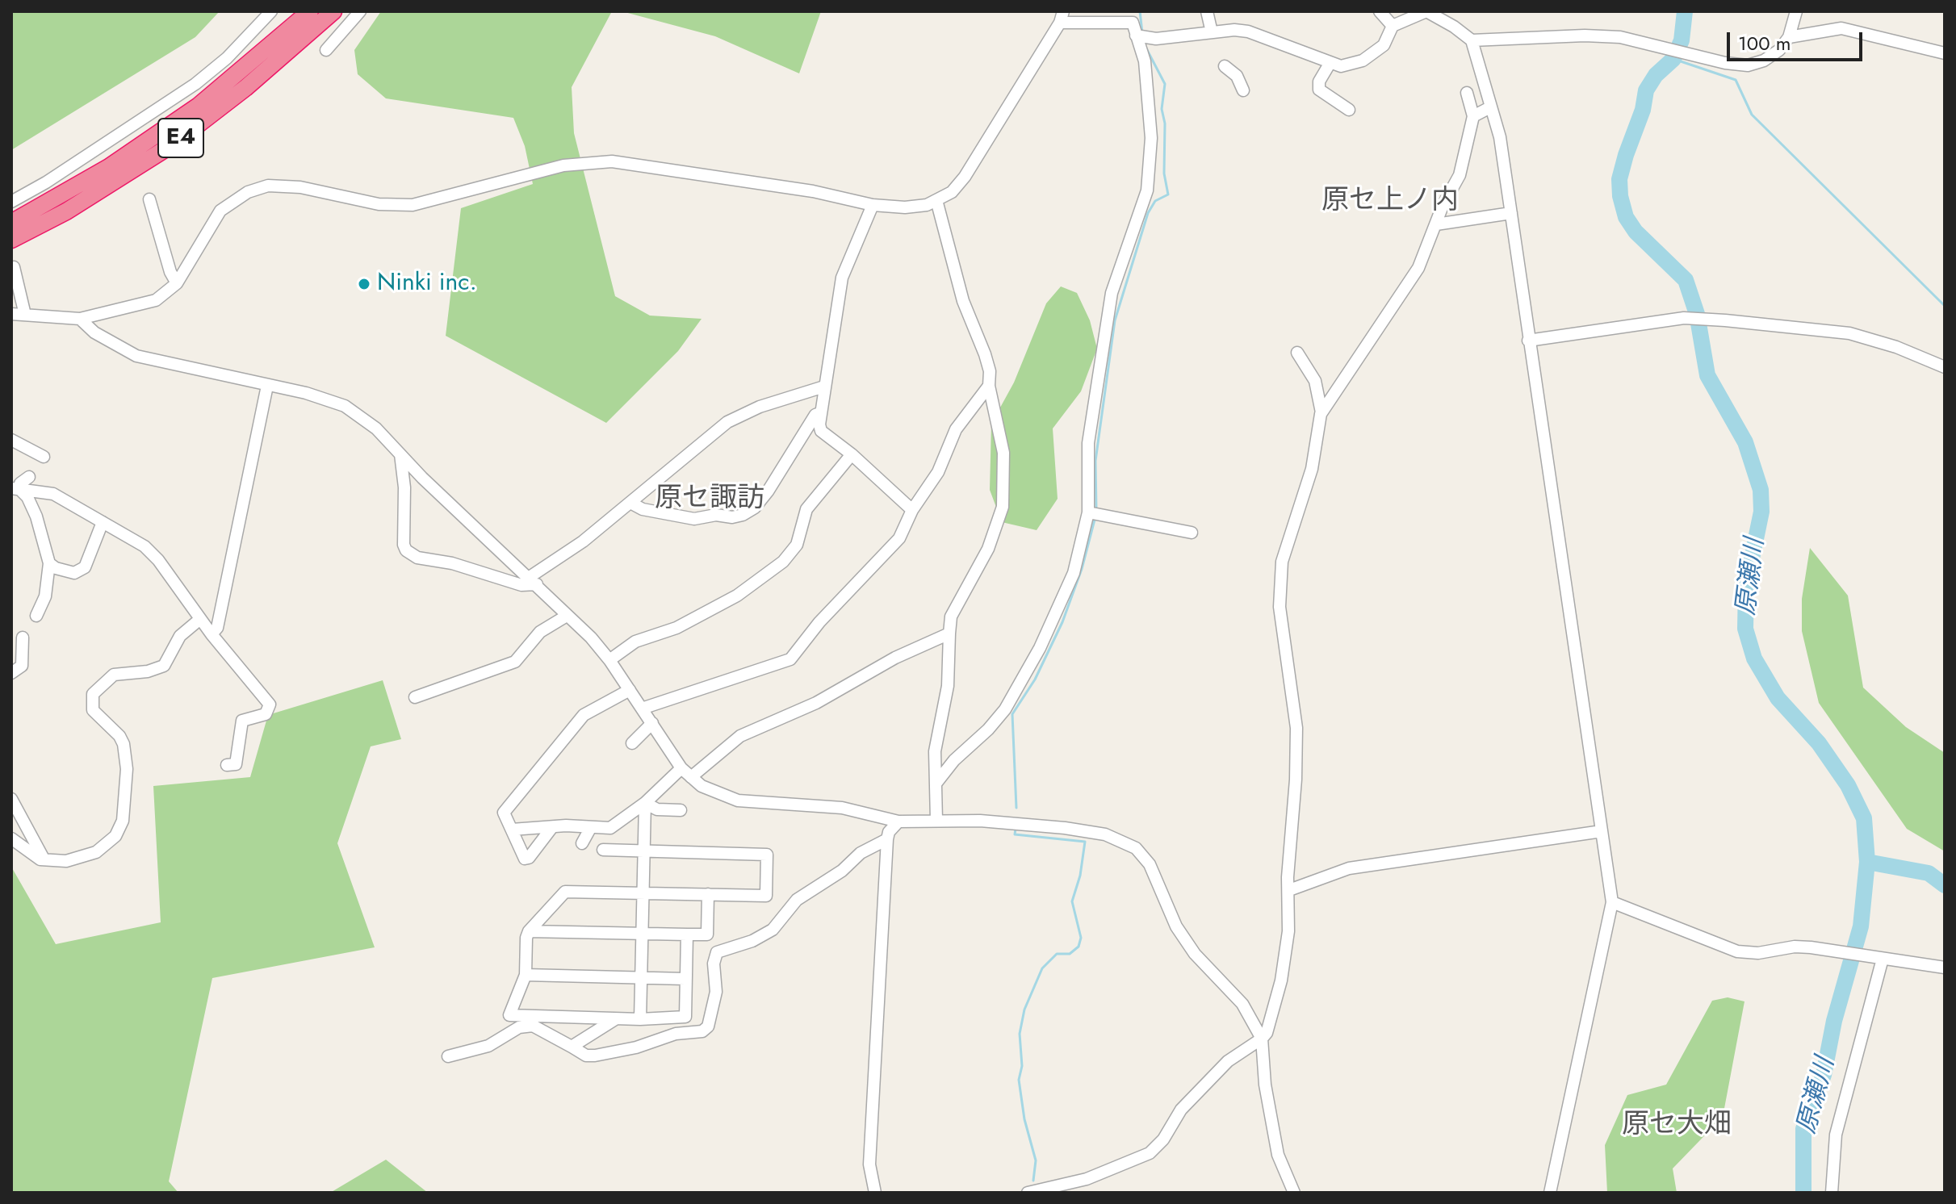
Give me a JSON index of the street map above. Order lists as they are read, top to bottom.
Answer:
{
  "streets": {
    "highway": ["E4"]
  },
  "districts": ["原セ上ノ内", "原セ諏訪", "原セ大畑"],
  "water": ["原瀬川"],
  "places": ["Ninki inc."],
  "scale_bar": "100 m"
}
